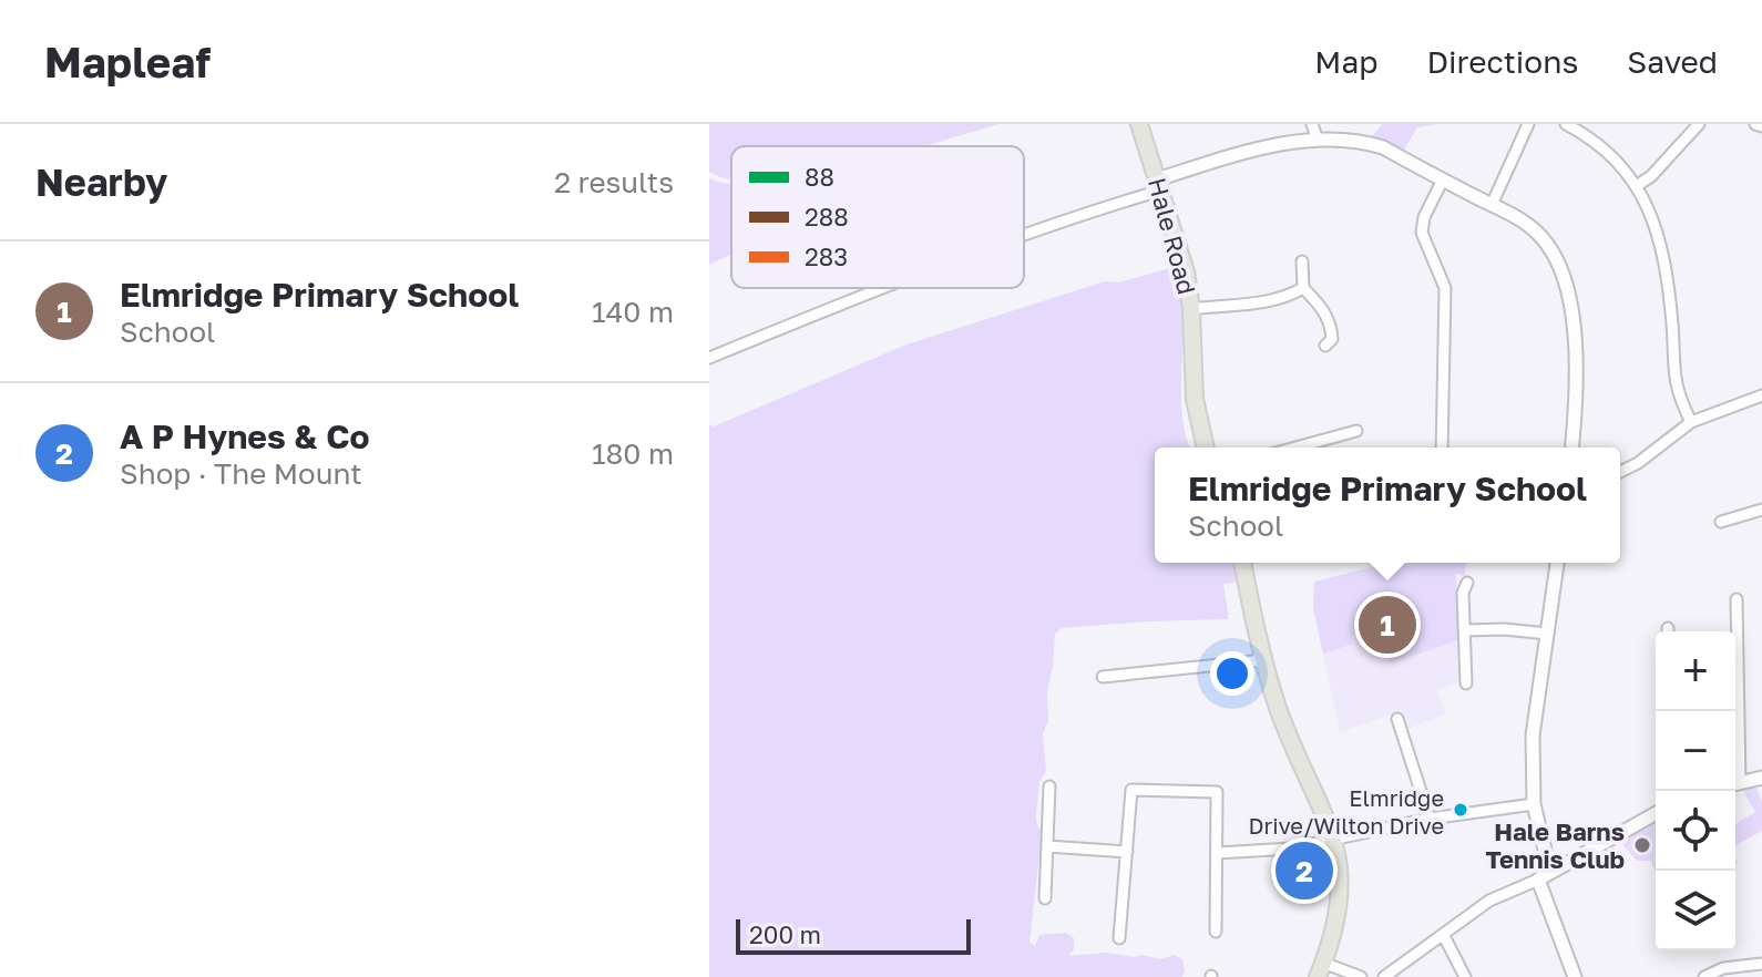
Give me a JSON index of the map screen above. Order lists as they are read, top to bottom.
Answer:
{
  "streets": {
    "main road": ["Hale Road"]
  },
  "places": ["Elmridge Drive/Wilton Drive", "Hale Barns Tennis Club"],
  "legend": ["88", "288", "283"],
  "scale_bar": "200 m",
  "page": {
    "header": "Mapleaf",
    "nav": ["Map", "Directions", "Saved"],
    "heading": ["Nearby", "2 results"],
    "list": [
      {
        "mark": "1",
        "name": "Elmridge Primary School",
        "note": "School",
        "value": "140 m"
      },
      {
        "mark": "2",
        "name": "A P Hynes & Co",
        "note": "Shop · The Mount",
        "value": "180 m"
      }
    ],
    "popup": ["Elmridge Primary School", "School"],
    "pins": ["1", "2"],
    "map_buttons": ["+", "−"],
    "scale": "200 m"
  }
}
